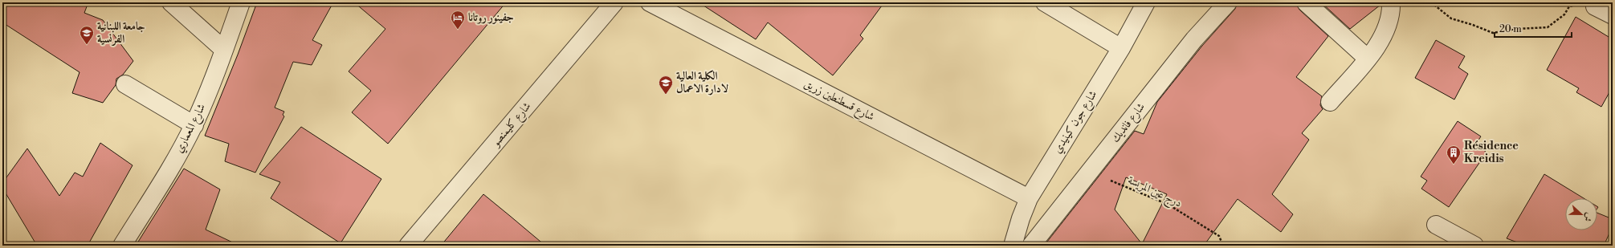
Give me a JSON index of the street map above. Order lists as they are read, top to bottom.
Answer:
{
  "streets": {
    "street": [
      "شارع قسطنطين زريق",
      "شارع جون كينيدي",
      "شارع فانديك",
      "شارع كليمنصو",
      "شارع المعماري"
    ],
    "path": ["درج عين المريسة"]
  },
  "crossings": [
    ["شارع قسطنطين زريق", "شارع جون كينيدي"],
    ["شارع فانديك", "درج عين المريسة"]
  ],
  "places": {
    "hotel": ["جفينور روتانا"],
    "school or university": ["جامعة اللبنانية الفرنسية", "الكلية العالية لادارة الاعمال"],
    "building": ["Résidence Kreidis"]
  },
  "scale_bar": "20 m",
  "north": "right"
}
